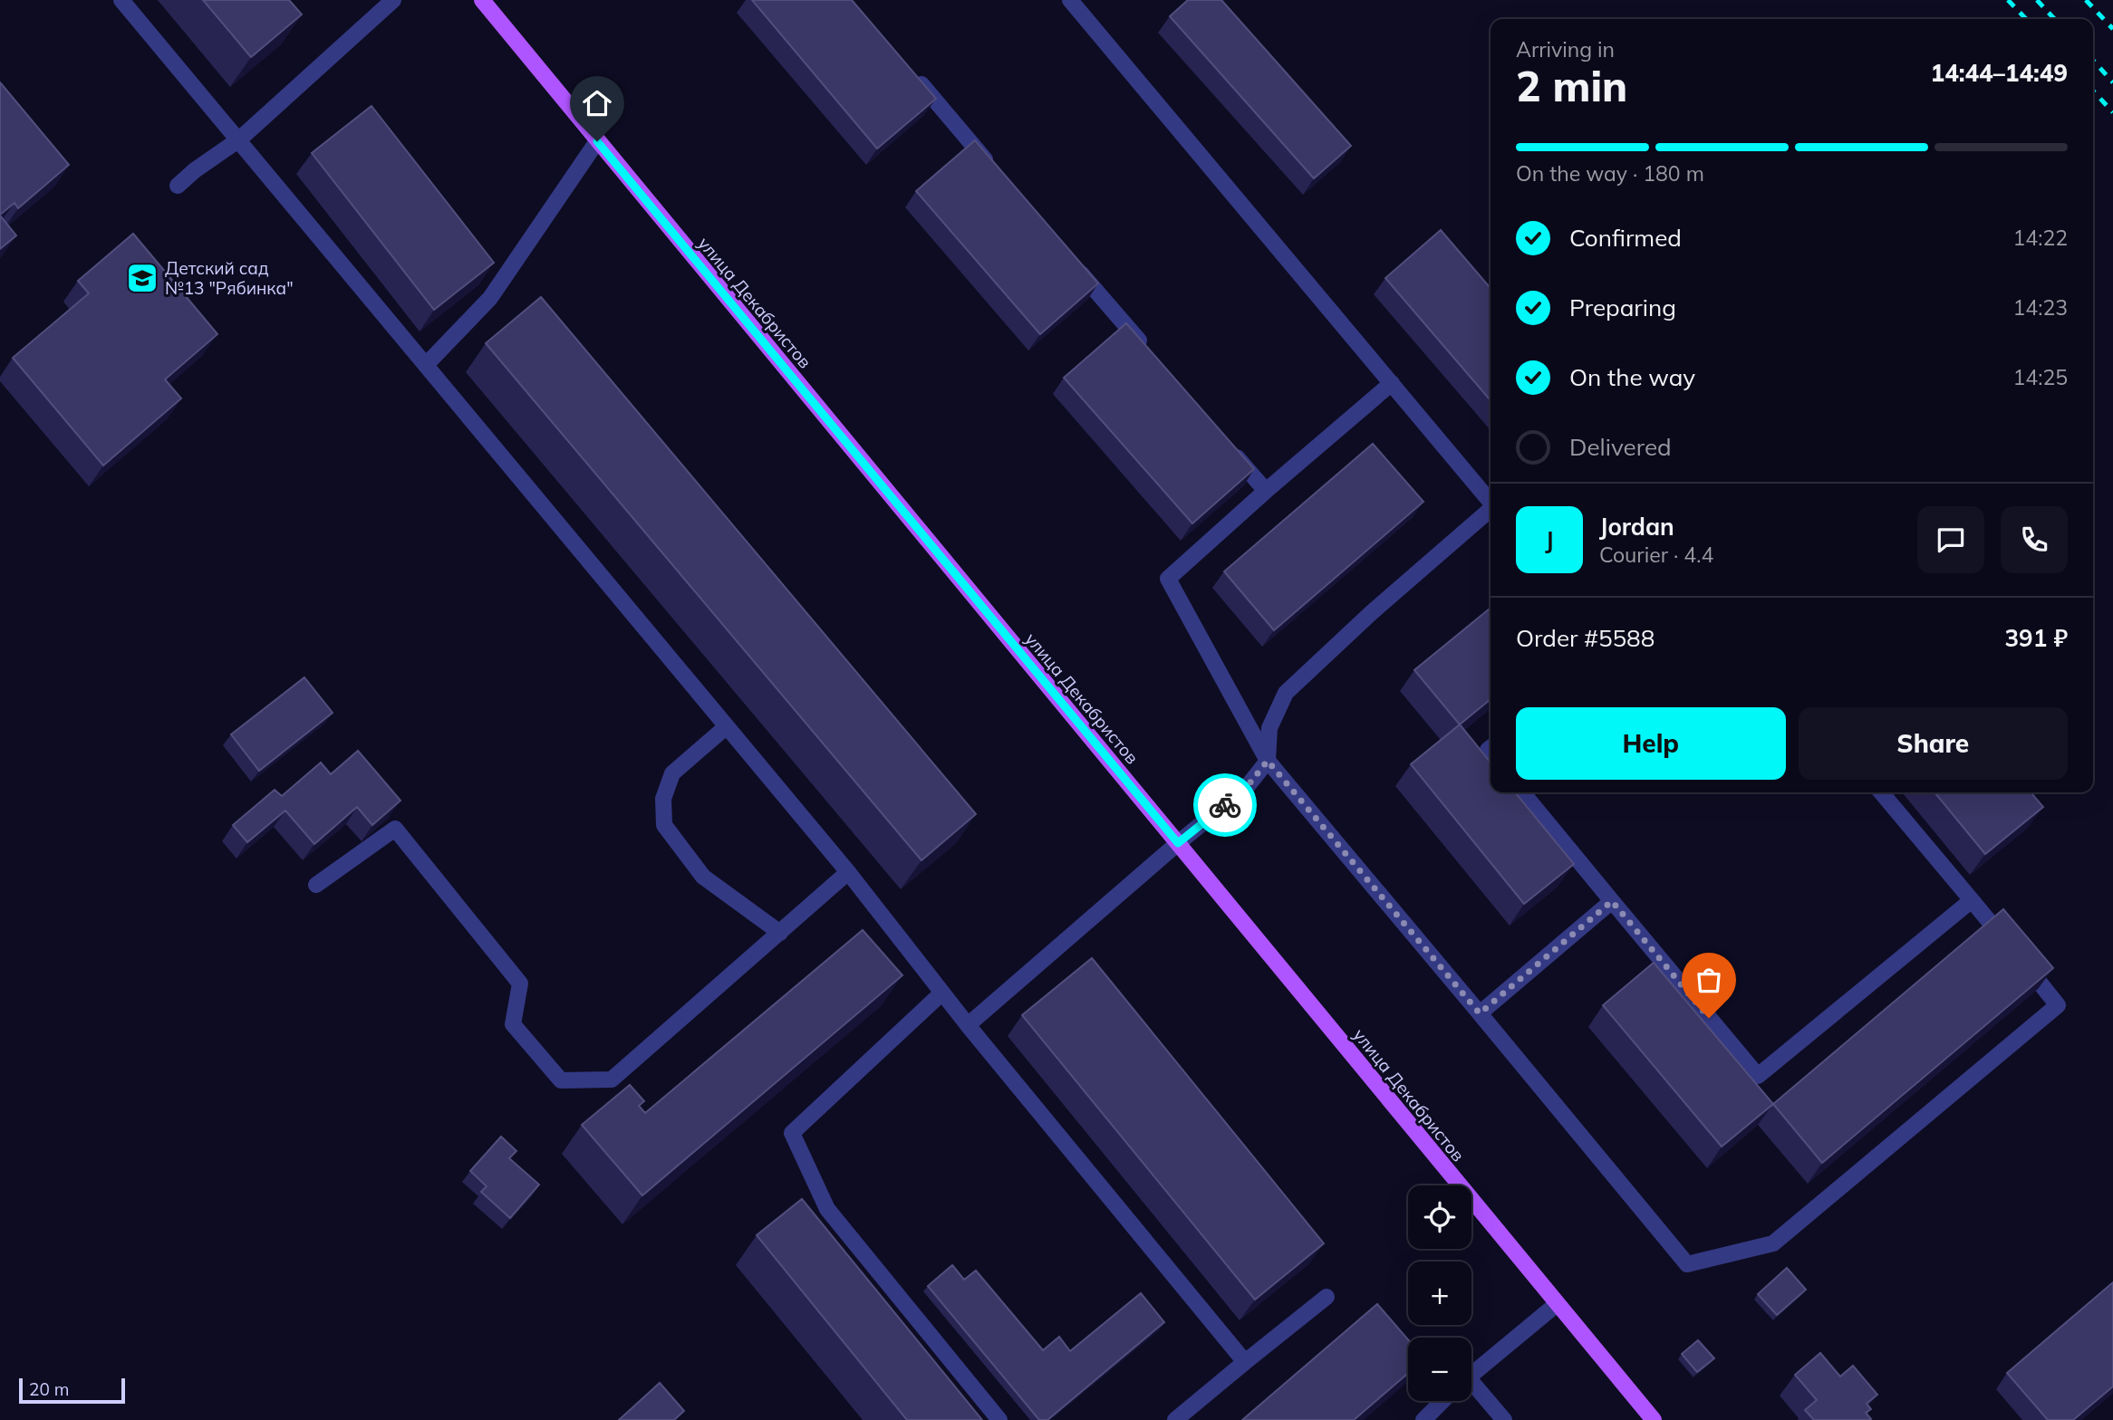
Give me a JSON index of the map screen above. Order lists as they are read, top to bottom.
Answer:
{
  "streets": {
    "main road": ["улица Декабристов"]
  },
  "places": {
    "school or university": ["Детский сад №13 \"Рябинка\""]
  },
  "scale_bar": "20 m",
  "page": {
    "heading": ["2 min", "Arriving in", "14:44–14:49"],
    "panel": [
      "Jordan",
      "Courier · 4.4",
      "Order #5588",
      "391 ₽"
    ],
    "bar": "On the way · 180 m",
    "list": [
      ["Confirmed", "14:22"],
      ["Preparing", "14:23"],
      ["On the way", "14:25"],
      "Delivered"
    ],
    "round": "J",
    "buttons": ["Help", "Share"],
    "map_buttons": ["+", "−"],
    "scale": "20 m"
  }
}
